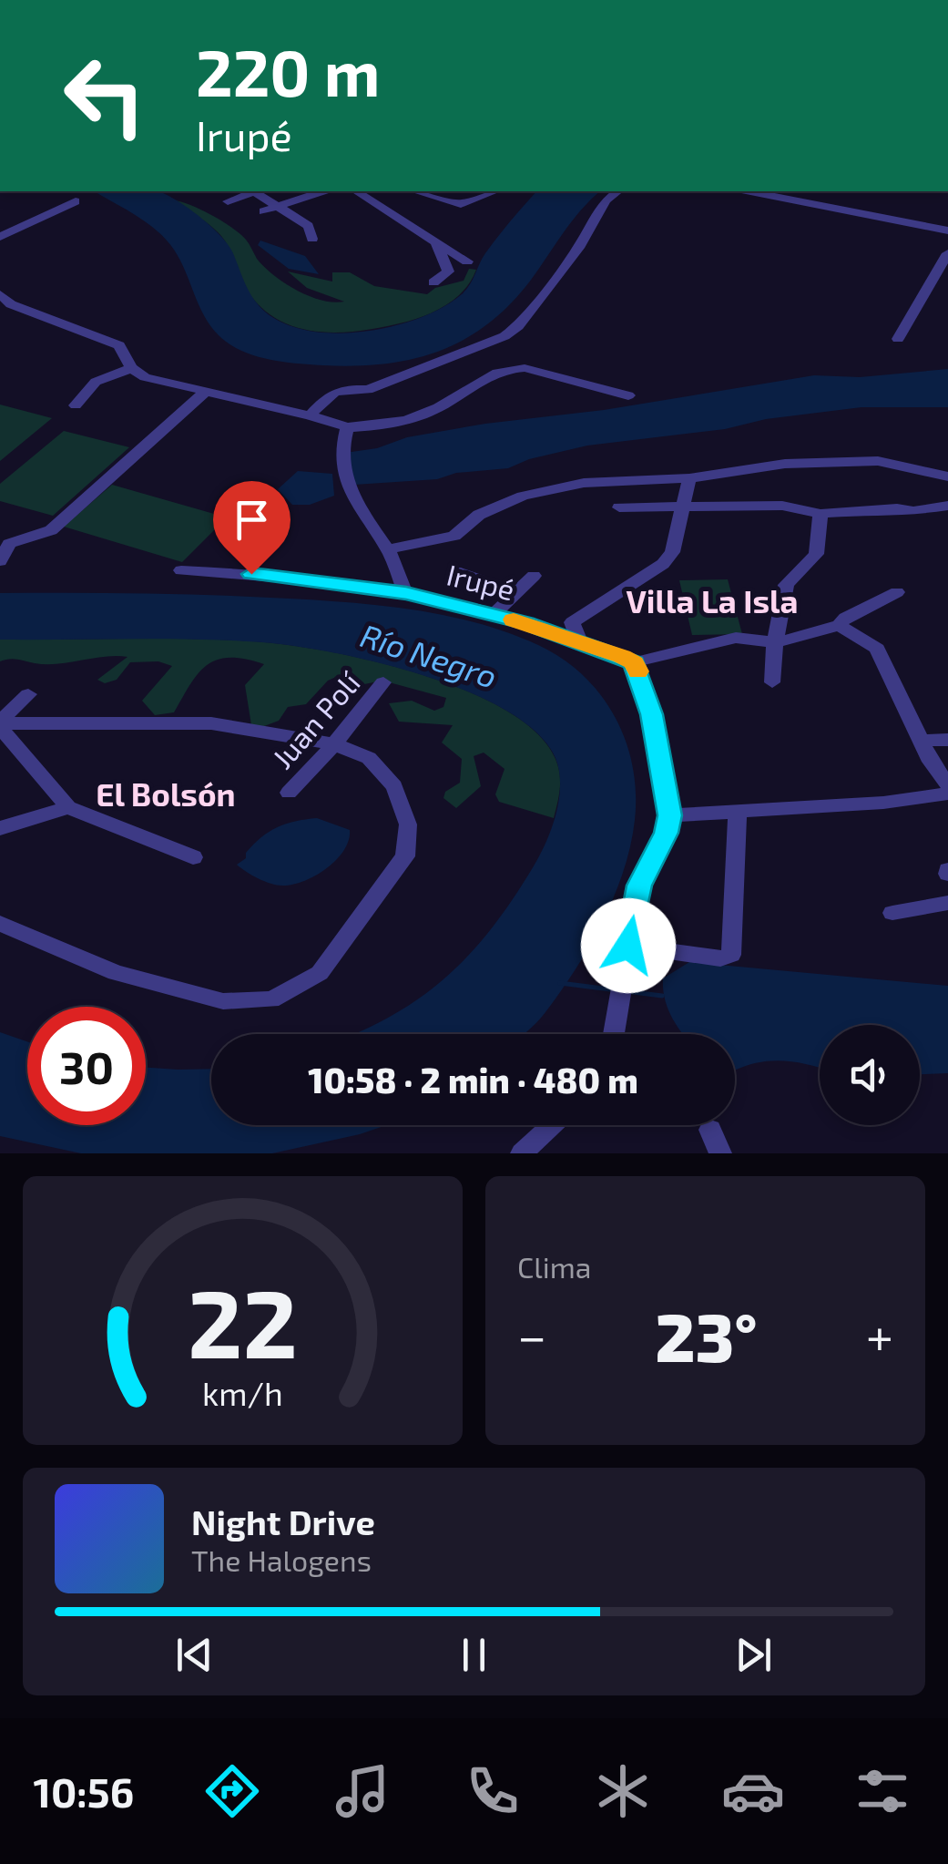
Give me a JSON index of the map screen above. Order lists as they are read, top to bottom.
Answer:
{
  "streets": {
    "street": ["Irupé", "Juan Polí"]
  },
  "districts": ["Villa La Isla", "El Bolsón"],
  "water": ["Río Negro"],
  "page": {
    "turn": ["220 m", "Irupé"],
    "limit": "30",
    "trip": "10:58 · 2 min · 480 m",
    "tile": "Clima",
    "heat": ["−", "23°", "+"],
    "song": ["Night Drive", "The Halogens"],
    "tabs": "10:56",
    "gauge": ["22", "km/h"]
  }
}
